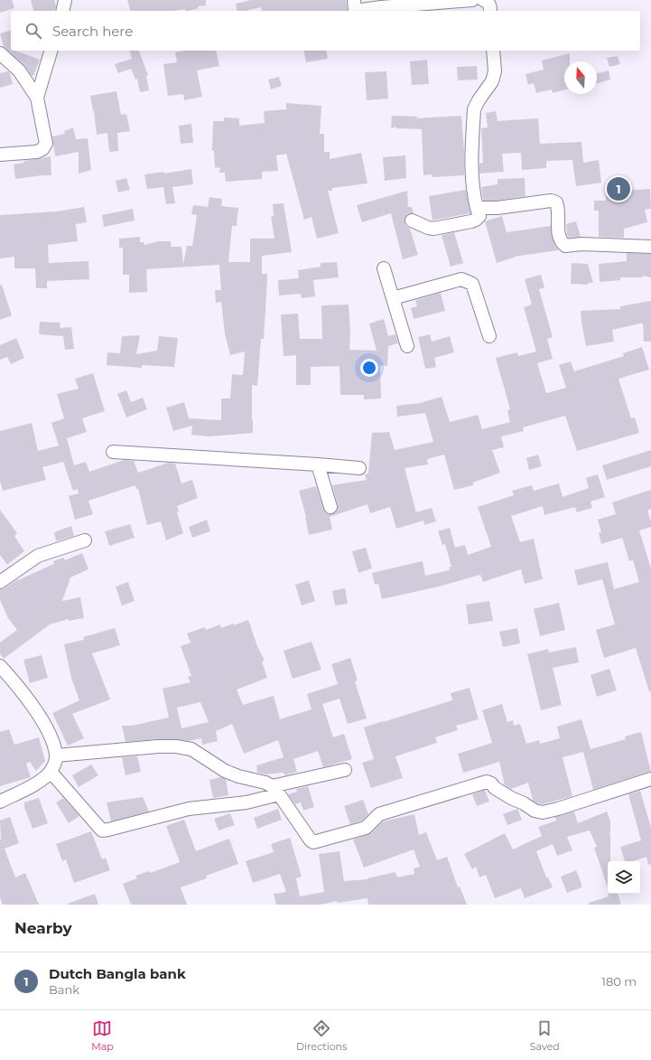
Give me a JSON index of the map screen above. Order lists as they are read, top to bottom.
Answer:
{
  "north": "top",
  "page": {
    "search": "Search here",
    "pins": "1",
    "heading": "Nearby",
    "list": [
      {
        "mark": "1",
        "name": "Dutch Bangla bank",
        "note": "Bank",
        "value": "180 m"
      }
    ],
    "nav": ["Map", "Directions", "Saved"]
  }
}
